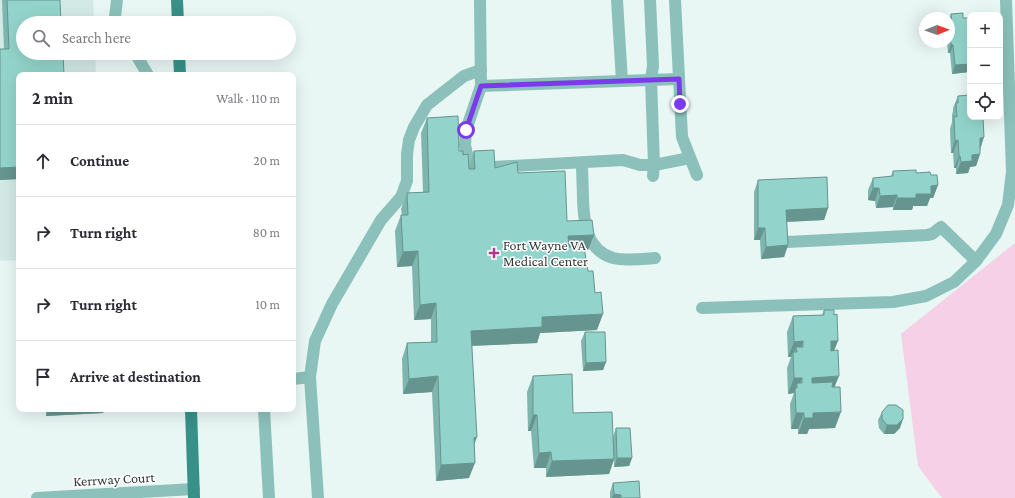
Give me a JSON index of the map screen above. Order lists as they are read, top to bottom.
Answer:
{
  "streets": {
    "street": ["Kerrway Court"]
  },
  "places": {
    "health": ["Fort Wayne VA Medical Center"]
  },
  "north": "right",
  "page": {
    "map_buttons": ["+", "−"],
    "search": "Search here",
    "heading": ["2 min", "Walk · 110 m"],
    "list": [
      ["Continue", "20 m"],
      ["Turn right", "80 m"],
      ["Turn right", "10 m"],
      "Arrive at destination"
    ]
  }
}
